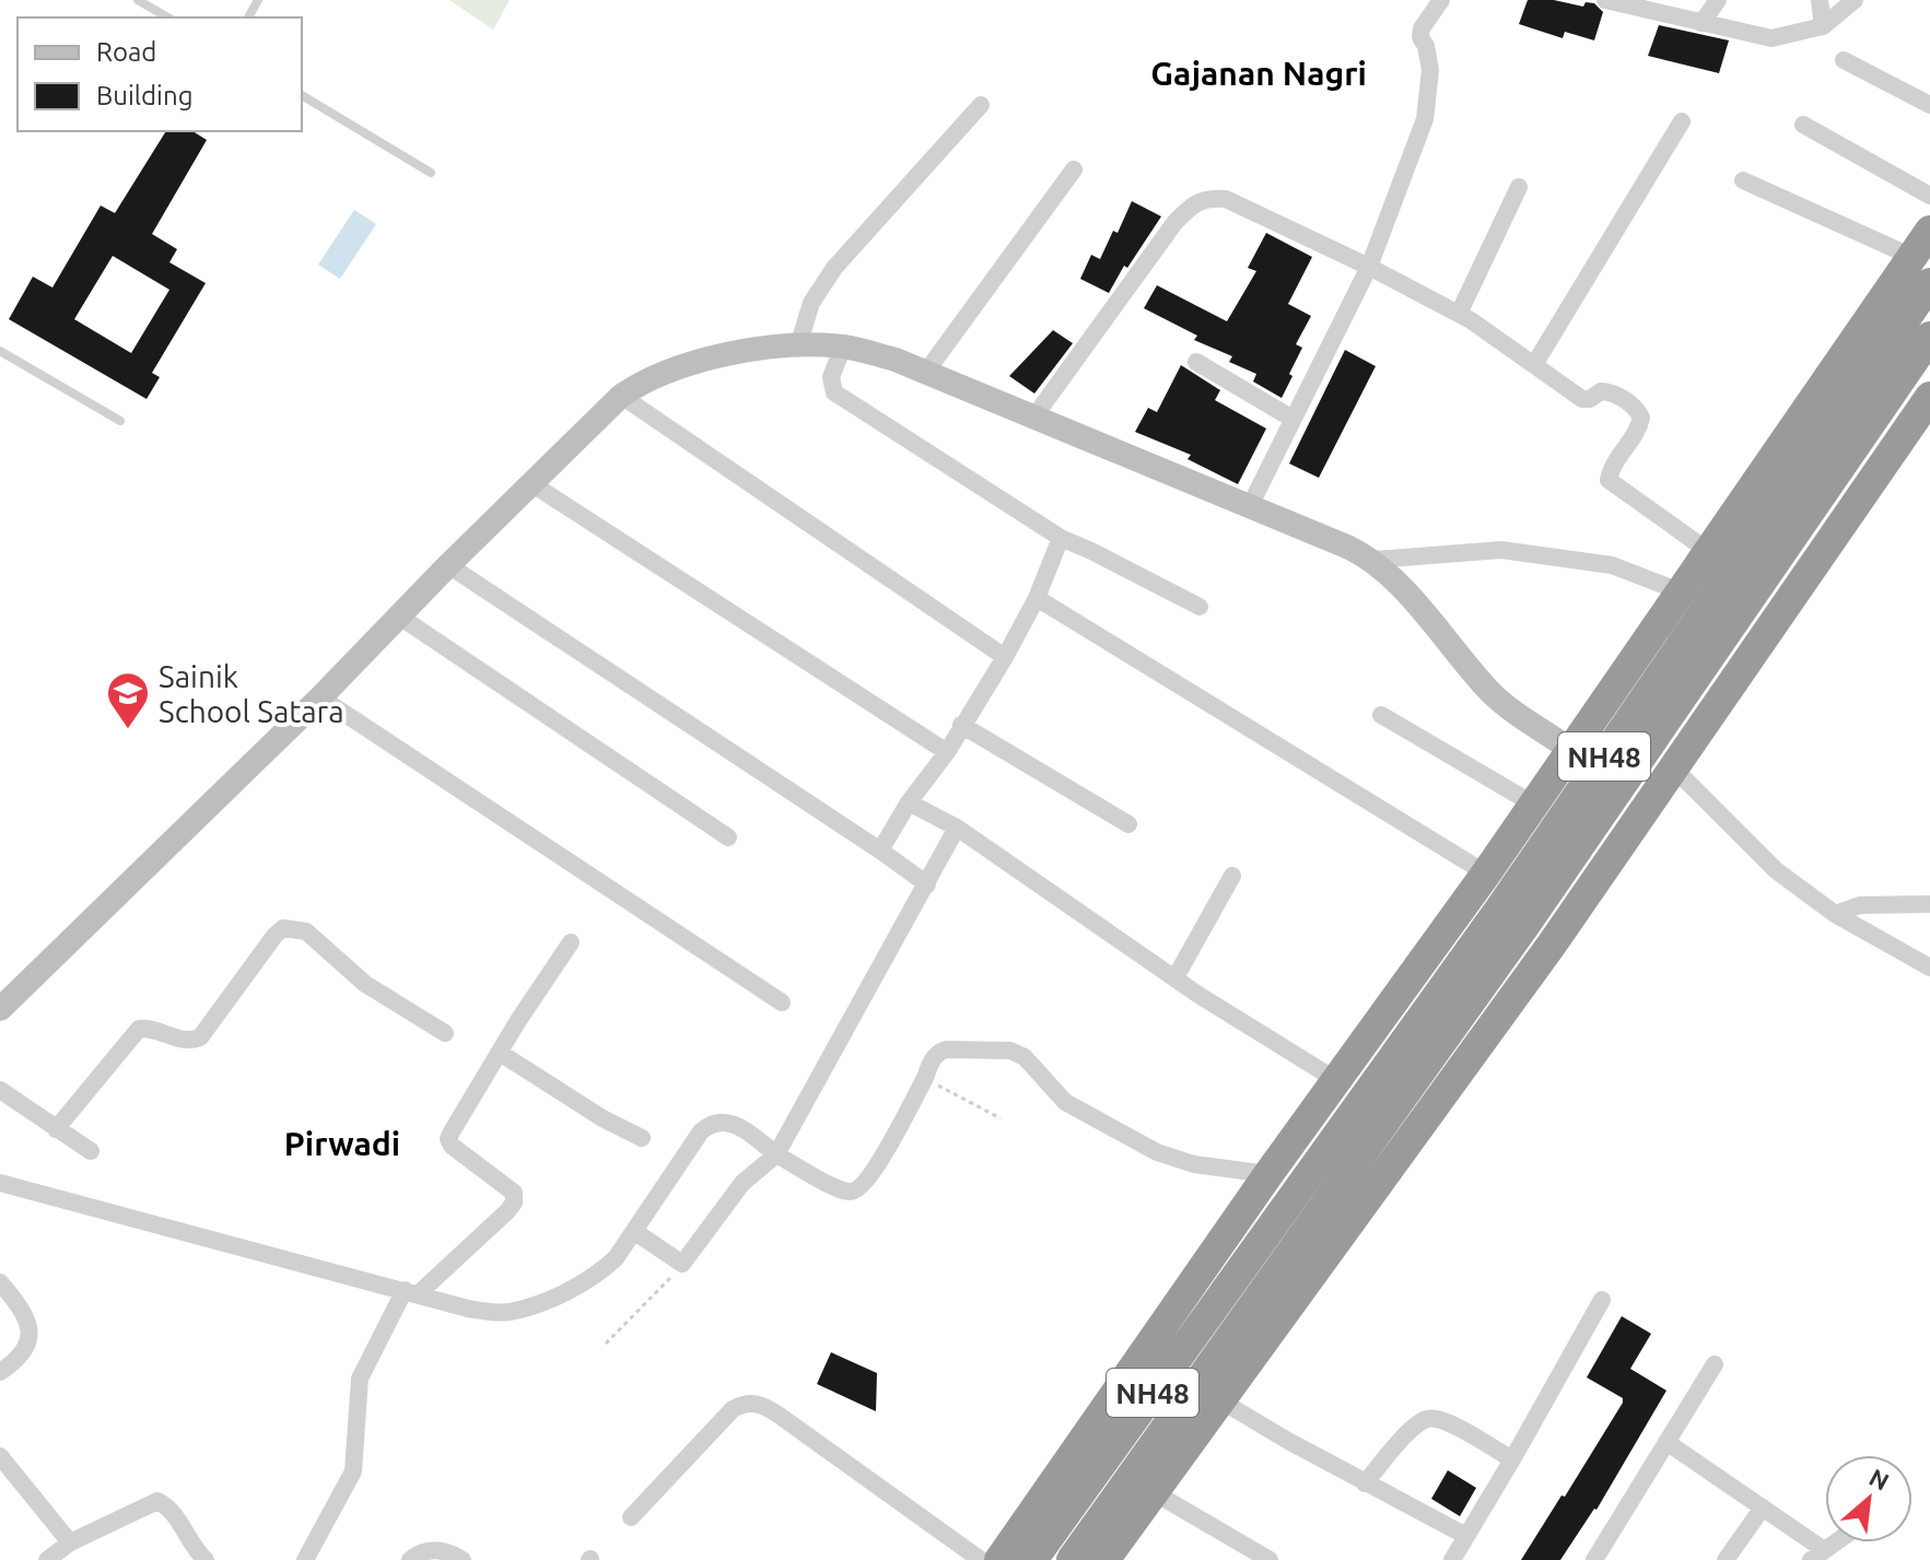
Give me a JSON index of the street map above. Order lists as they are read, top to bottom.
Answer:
{
  "streets": {
    "highway": ["NH48"]
  },
  "districts": ["Gajanan Nagri", "Pirwadi"],
  "places": {
    "school or university": ["Sainik School Satara"]
  },
  "legend": ["Road", "Building"],
  "north": "top right"
}
